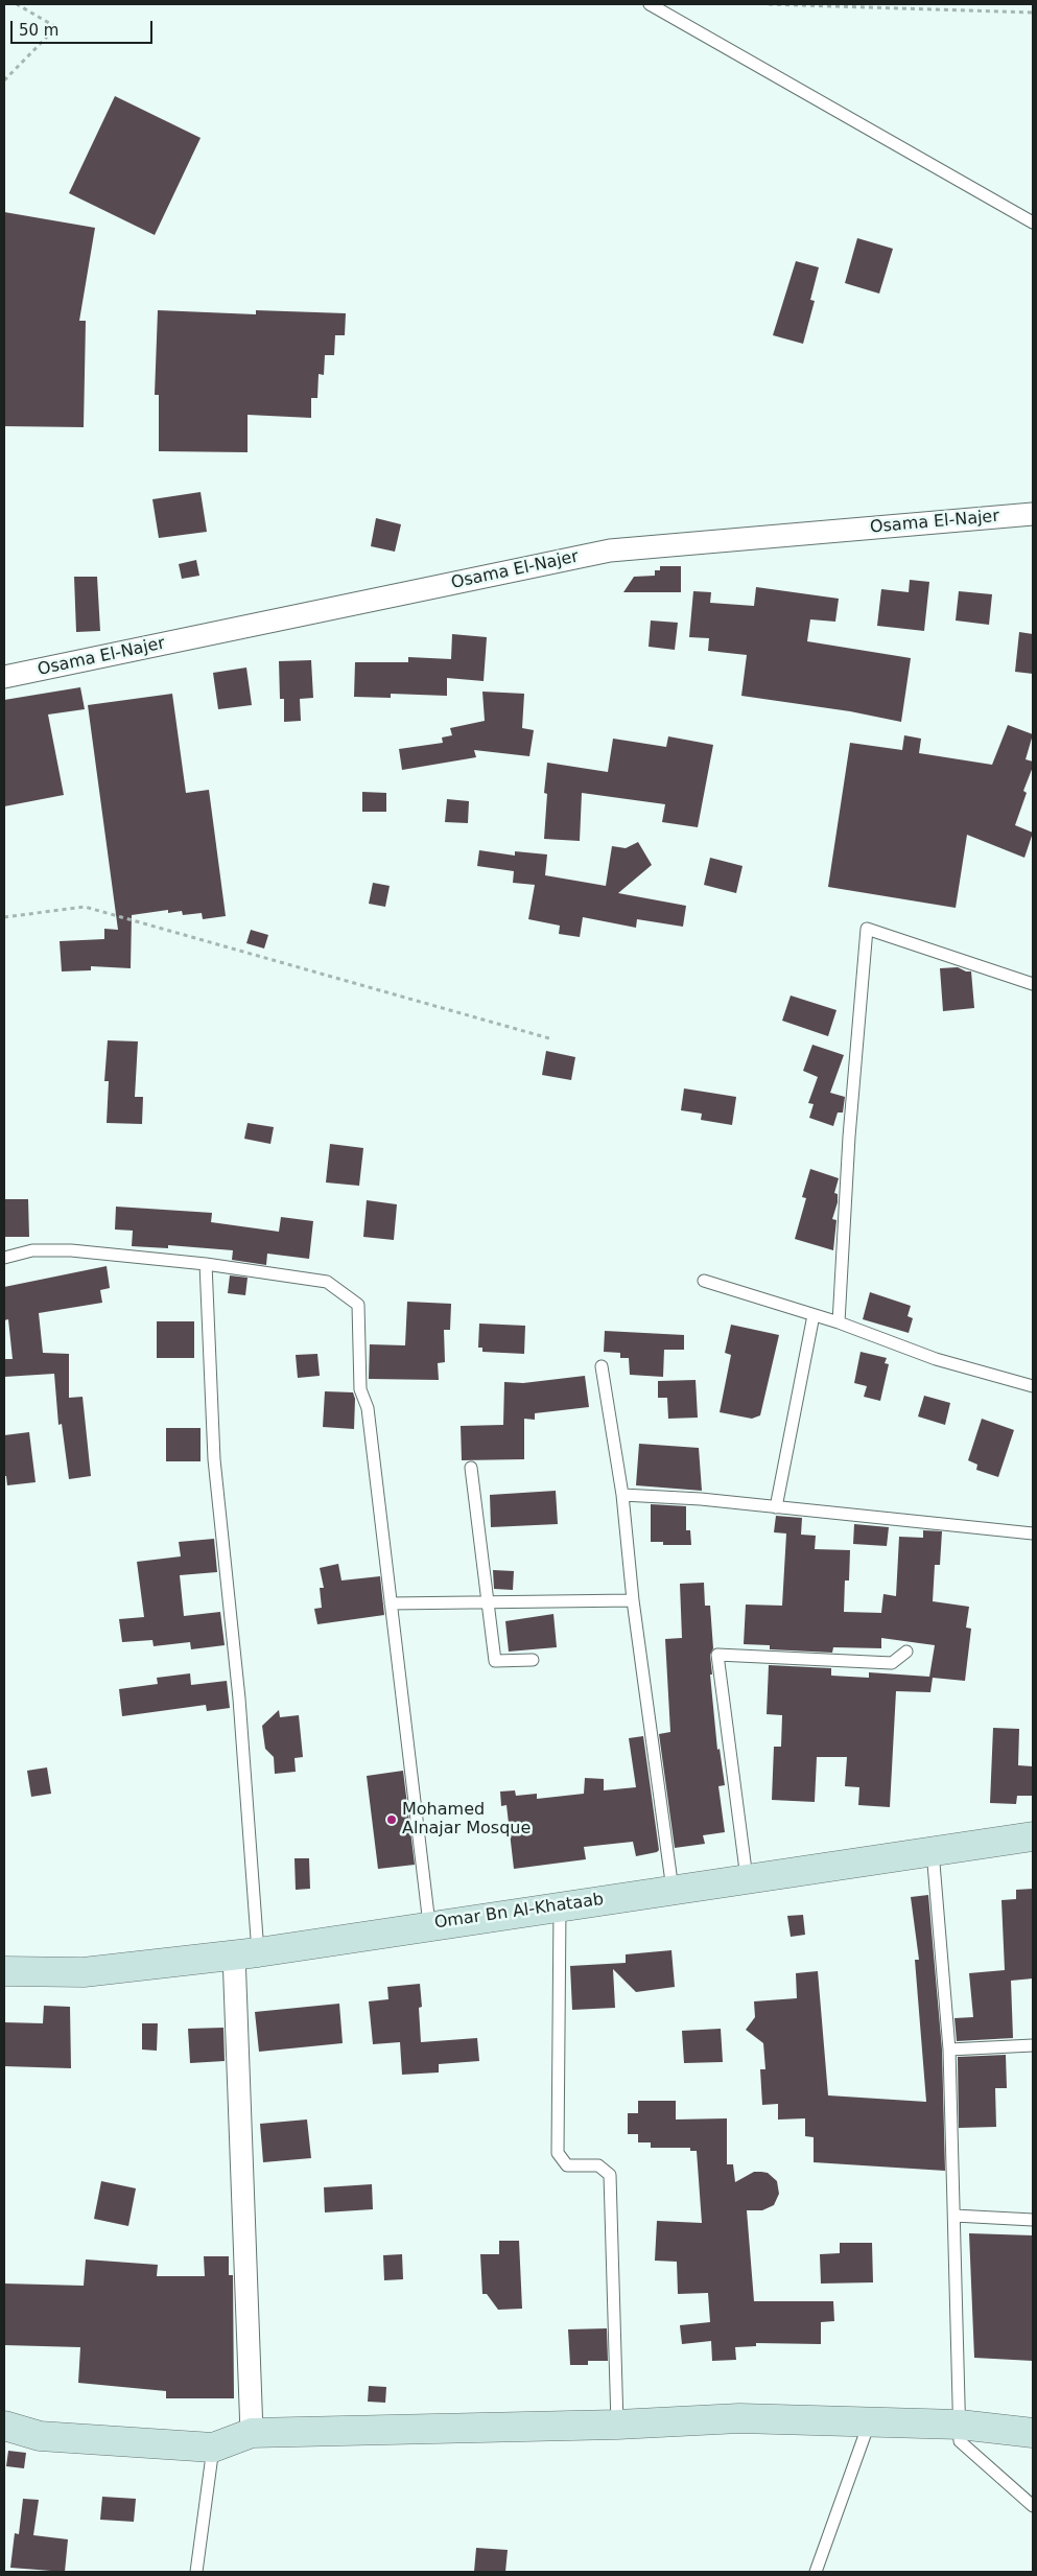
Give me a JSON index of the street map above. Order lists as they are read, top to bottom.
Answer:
{
  "streets": {
    "street": ["Osama El-Najer", "Omar Bn Al-Khataab"]
  },
  "places": ["Mohamed Alnajar Mosque"],
  "scale_bar": "50 m"
}
